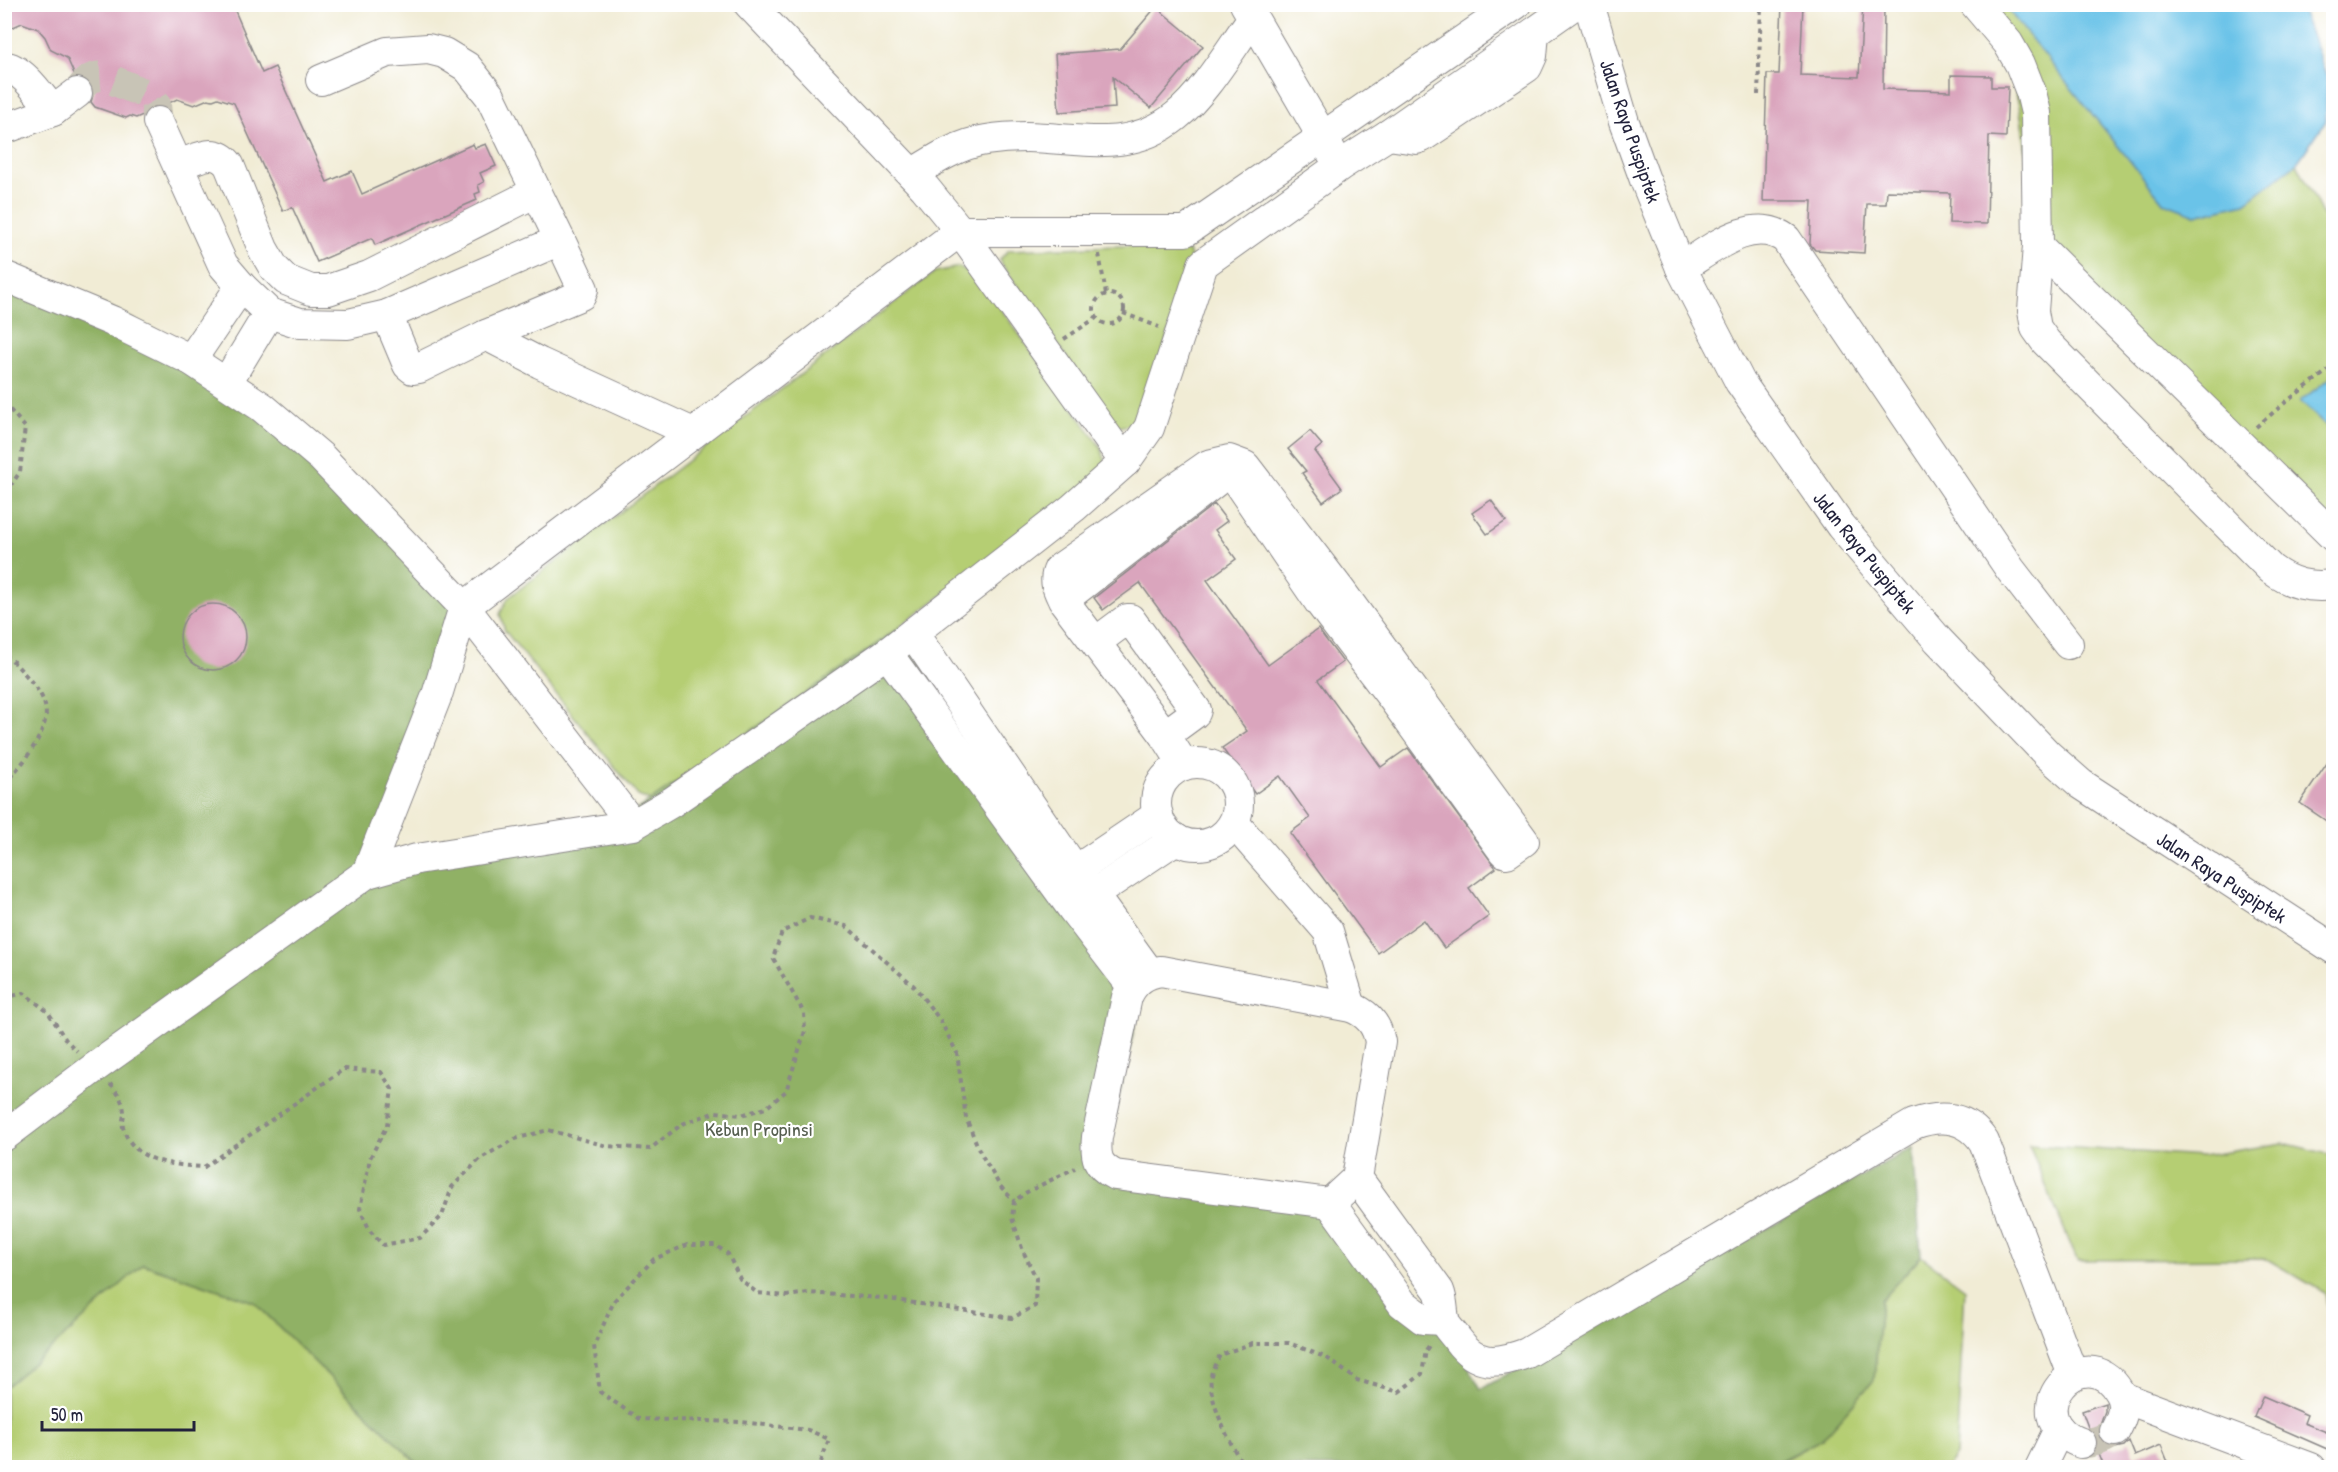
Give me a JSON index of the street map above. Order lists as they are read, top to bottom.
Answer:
{
  "streets": {
    "street": ["Jalan Raya Puspiptek"]
  },
  "parks": ["Kebun Propinsi"],
  "scale_bar": "50 m"
}
